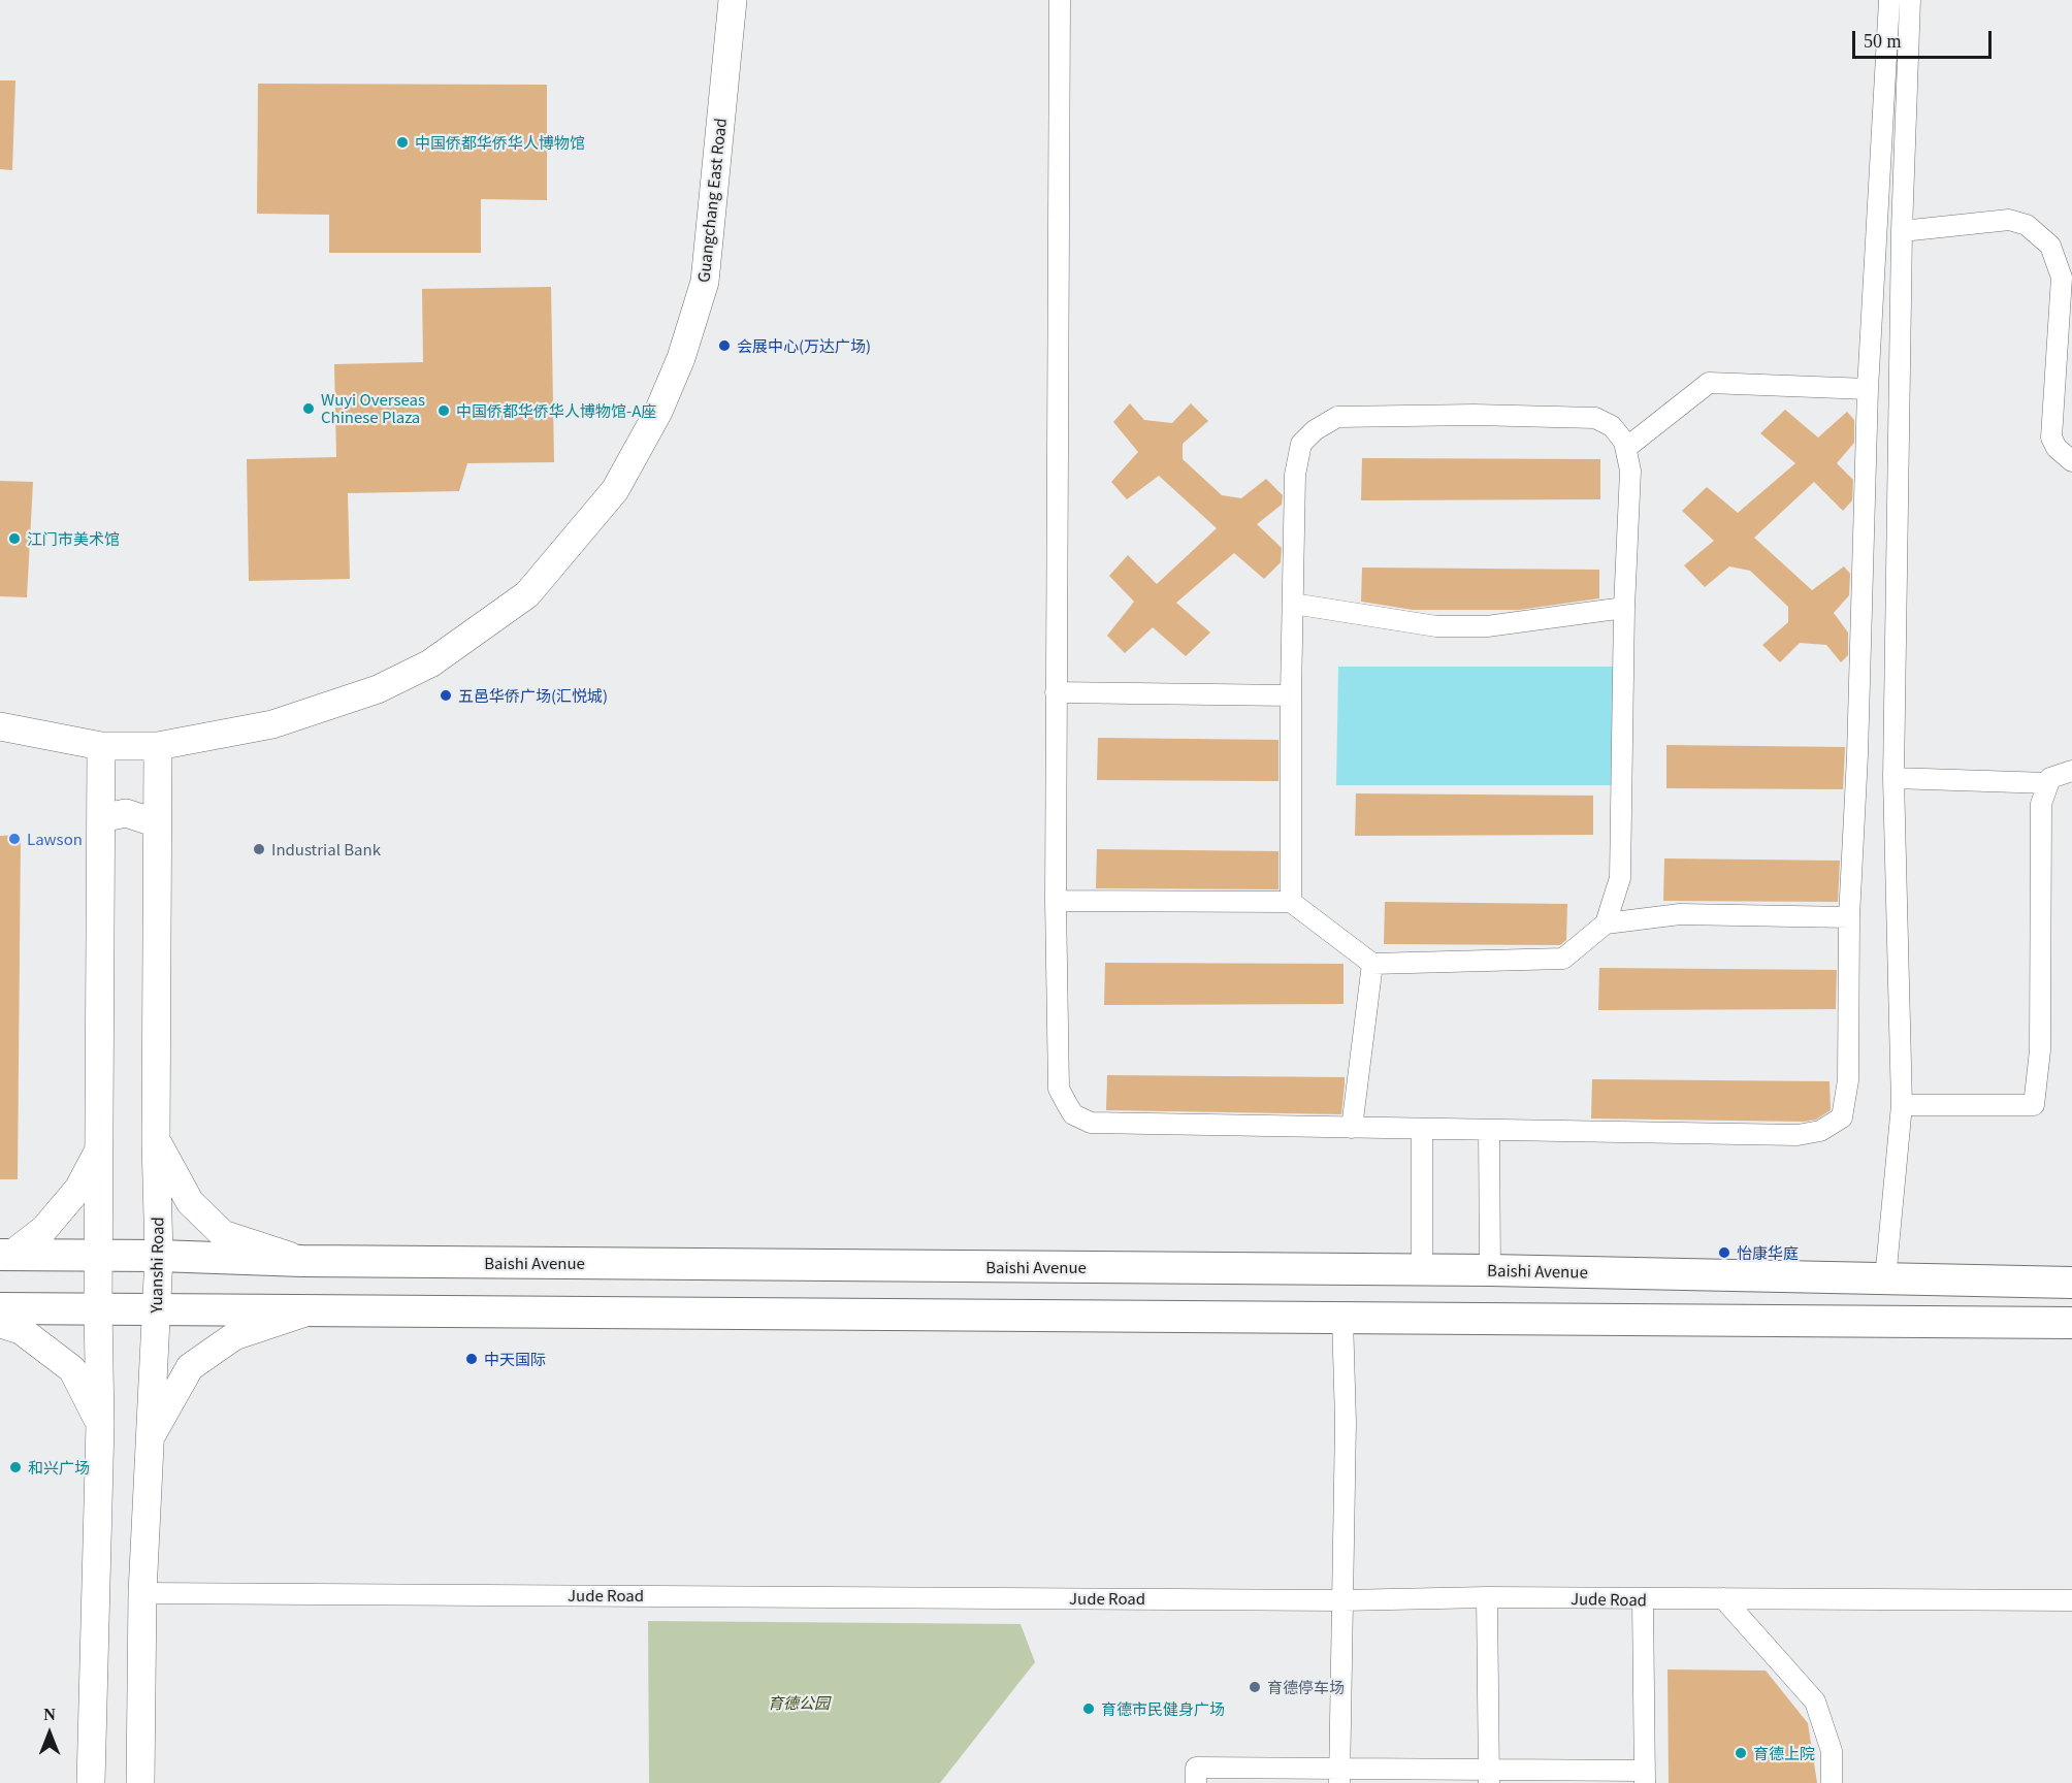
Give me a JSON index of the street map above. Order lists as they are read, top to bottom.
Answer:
{
  "streets": {
    "main road": ["Guangchang East Road", "Baishi Avenue", "Yuanshi Road"],
    "street": ["Jude Road"]
  },
  "crossings": [
    ["Guangchang East Road", "Yuanshi Road"],
    ["Baishi Avenue", "Yuanshi Road"],
    ["Yuanshi Road", "Jude Road"]
  ],
  "parks": ["育德公园"],
  "places": [
    "中国侨都华侨华人博物馆",
    "会展中心(万达广场)",
    "Wuyi Overseas Chinese Plaza",
    "中国侨都华侨华人博物馆-A座",
    "江门市美术馆",
    "五邑华侨广场(汇悦城)",
    "Lawson",
    "Industrial Bank",
    "怡康华庭",
    "中天国际",
    "和兴广场",
    "育德停车场",
    "育德市民健身广场",
    "育德上院"
  ],
  "scale_bar": "50 m",
  "north": "top"
}
